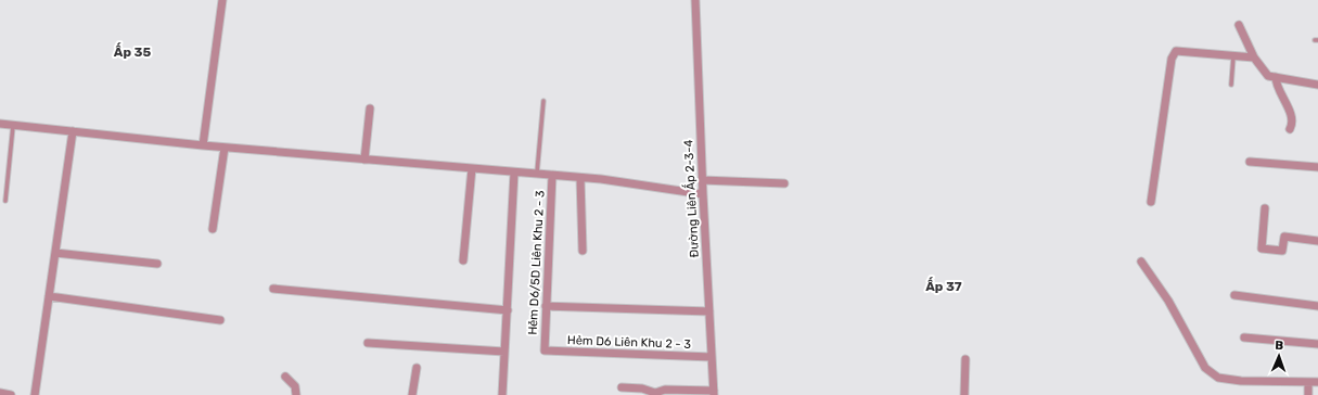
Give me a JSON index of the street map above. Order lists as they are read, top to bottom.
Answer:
{
  "streets": {
    "street": ["Đường Liên Ấp 2-3-4", "Hẻm D6/5D Liên Khu 2 - 3", "Hẻm D6 Liên Khu 2 - 3"]
  },
  "crossings": [
    ["Đường Liên Ấp 2-3-4", "Hẻm D6 Liên Khu 2 - 3"],
    ["Hẻm D6/5D Liên Khu 2 - 3", "Hẻm D6 Liên Khu 2 - 3"]
  ],
  "districts": ["Ấp 35", "Ấp 37"],
  "north": "top"
}
